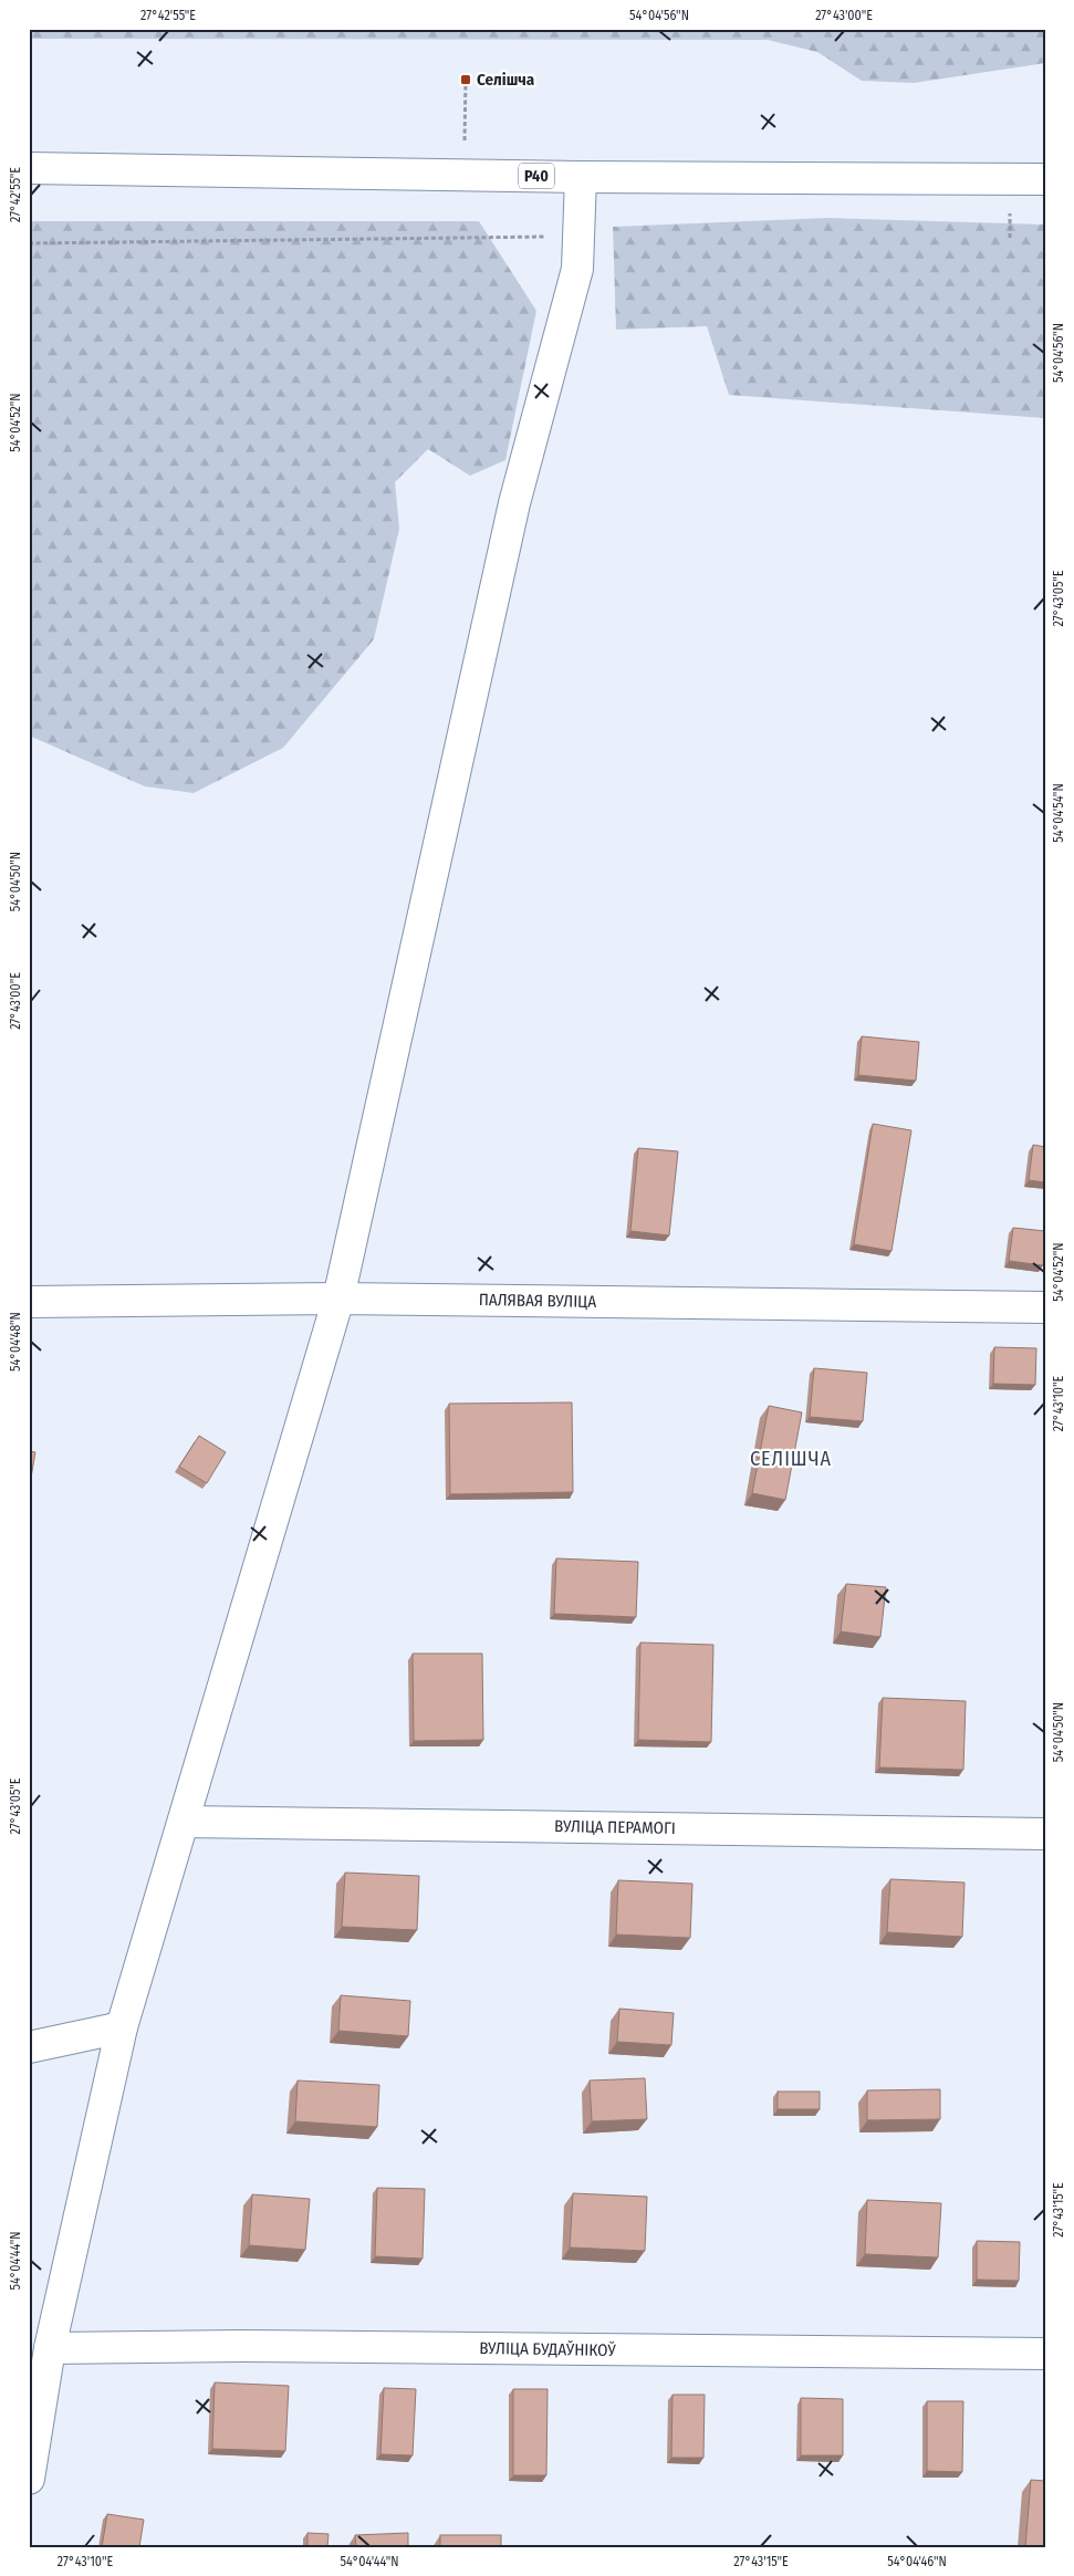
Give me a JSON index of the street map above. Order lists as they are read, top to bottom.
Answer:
{
  "streets": {
    "street": [
      "Р40",
      "ПАЛЯВАЯ ВУЛІЦА",
      "ВУЛІЦА ПЕРАМОГІ",
      "ВУЛІЦА БУДАЎНІКОЎ"
    ]
  },
  "districts": ["СЕЛІШЧА"],
  "places": {
    "transit": ["Селішча"]
  },
  "coordinates": [
    "27°42'55\"E",
    "54°04'56\"N",
    "27°43'00\"E",
    "54°04'52\"N",
    "27°43'05\"E",
    "54°04'54\"N",
    "54°04'50\"N",
    "54°04'48\"N",
    "27°43'10\"E",
    "27°43'15\"E",
    "54°04'44\"N",
    "54°04'46\"N"
  ]
}
